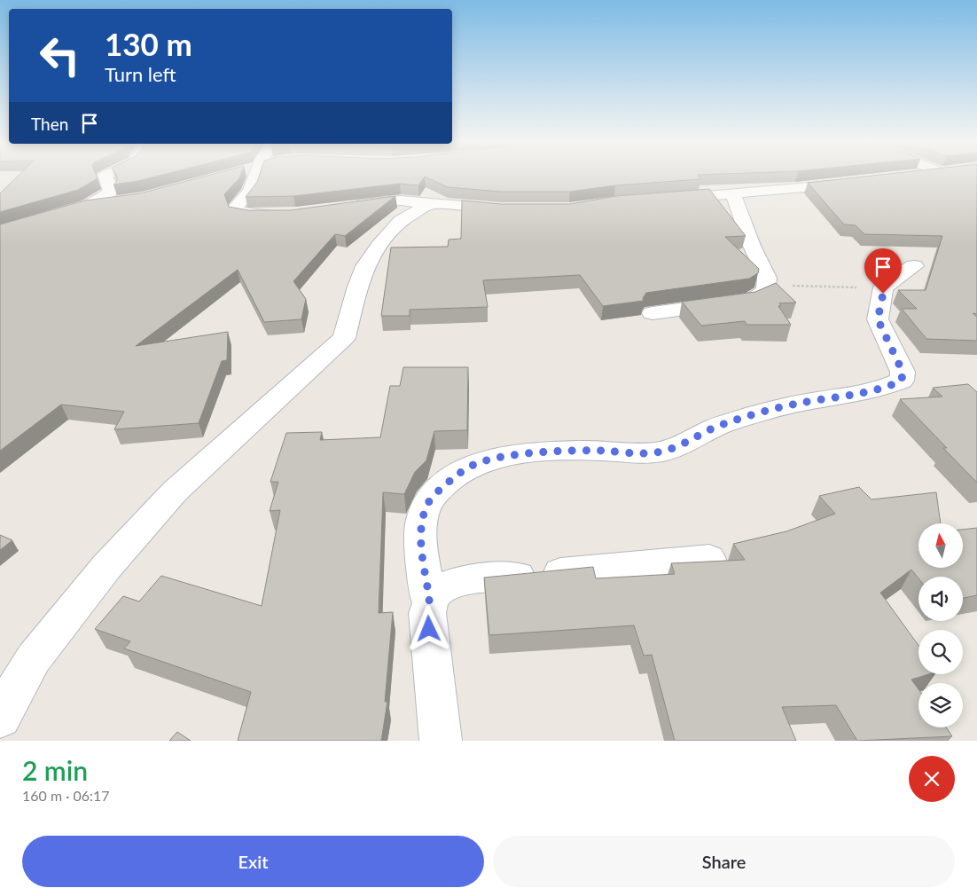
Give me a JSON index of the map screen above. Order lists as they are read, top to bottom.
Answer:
{
  "north": "top",
  "page": {
    "turn": ["130 m", "Turn left"],
    "then": "Then",
    "heading": ["2 min", "160 m · 06:17"],
    "buttons": ["Exit", "Share"]
  }
}
